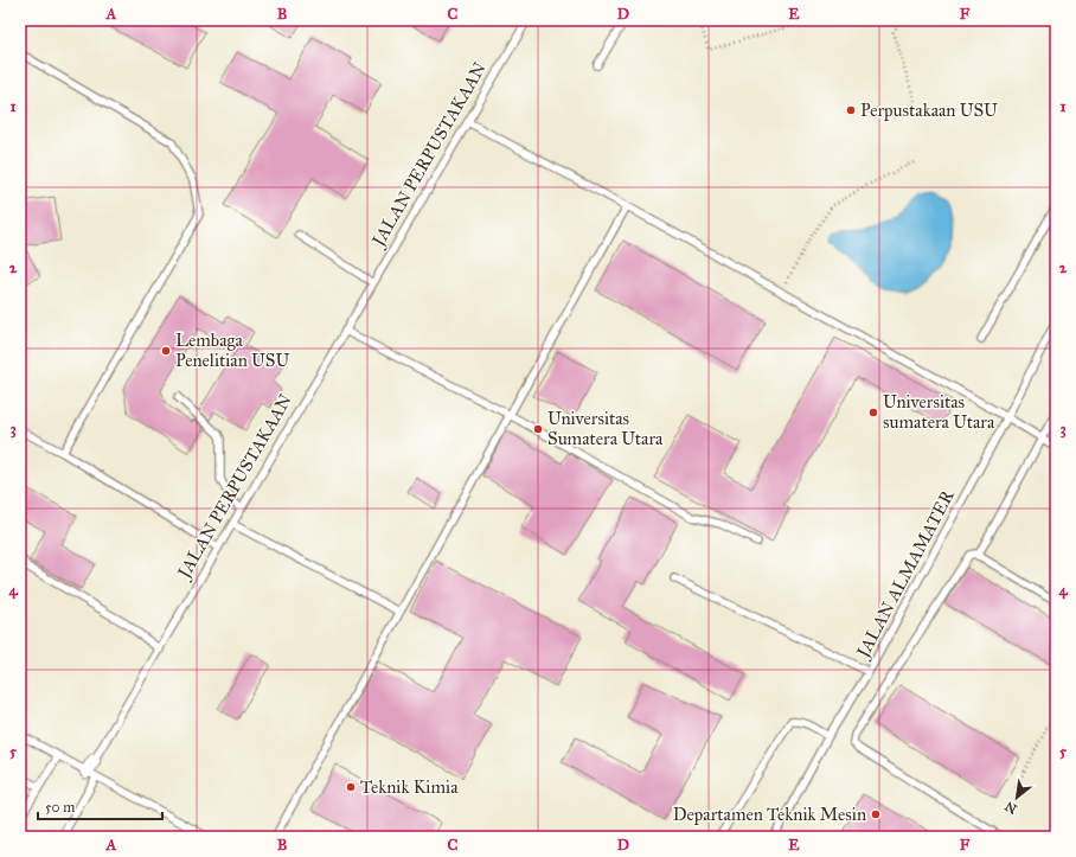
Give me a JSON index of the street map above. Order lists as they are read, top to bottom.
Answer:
{
  "streets": {
    "lane": ["JALAN PERPUSTAKAAN", "JALAN ALMAMATER"]
  },
  "places": [
    "Perpustakaan USU",
    "Lembaga Penelitian USU",
    "Universitas sumatera Utara",
    "Universitas Sumatera Utara",
    "Teknik Kimia",
    "Departamen Teknik Mesin"
  ],
  "scale_bar": "50 m",
  "north": "bottom left",
  "grid": {
    "columns": [
      "A",
      "B",
      "C",
      "D",
      "E",
      "F"
    ],
    "rows": [
      "1",
      "2",
      "3",
      "4",
      "5"
    ]
  }
}
